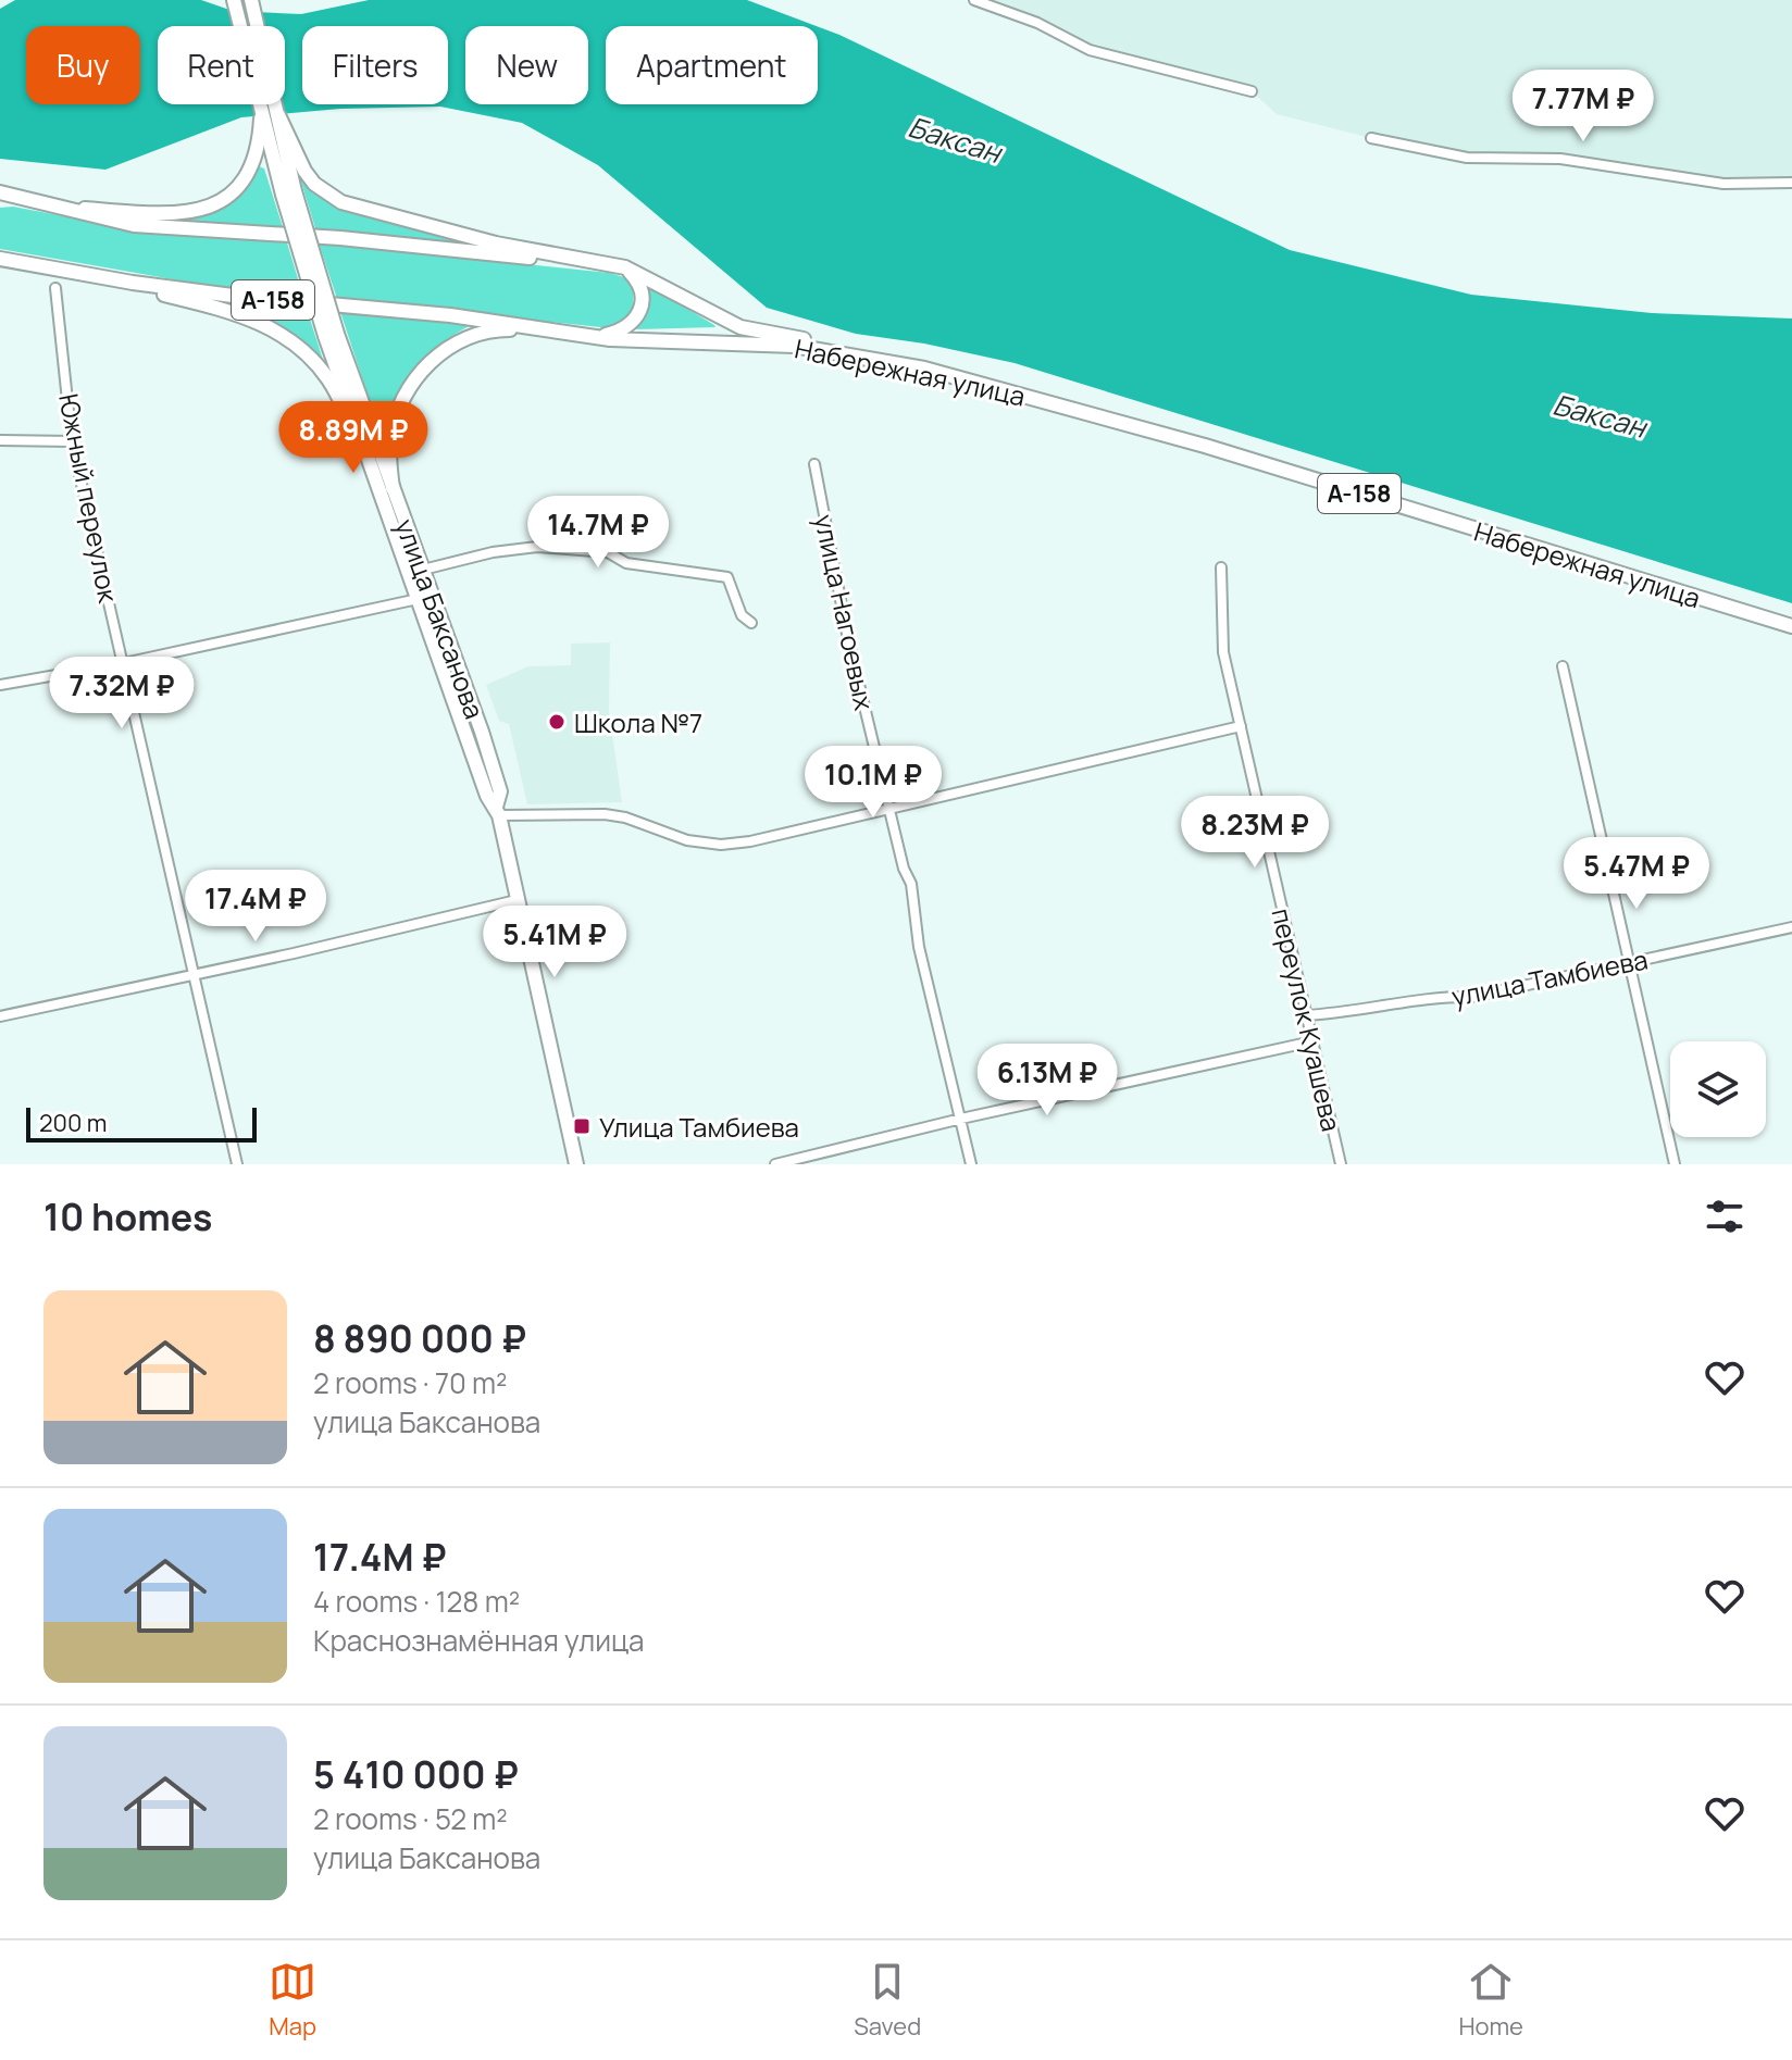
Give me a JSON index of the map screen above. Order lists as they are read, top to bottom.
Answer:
{
  "streets": {
    "main road": ["А-158", "Набережная улица", "улица Баксанова"],
    "street": [
      "Южный переулок",
      "улица Нагоевых",
      "улица Тамбиева",
      "переулок Куашева"
    ]
  },
  "crossings": [
    ["А-158", "Набережная улица"],
    ["улица Тамбиева", "переулок Куашева"]
  ],
  "water": ["Баксан"],
  "places": {
    "other": ["Школа №7"],
    "transit": ["Улица Тамбиева"]
  },
  "scale_bar": "200 m",
  "page": {
    "chip": [
      "Buy",
      "Rent",
      "Filters",
      "New",
      "Apartment"
    ],
    "price": [
      "7.77M ₽",
      "8.89M ₽",
      "14.7M ₽",
      "7.32M ₽",
      "10.1M ₽",
      "8.23M ₽",
      "5.47M ₽",
      "17.4M ₽",
      "5.41M ₽",
      "6.13M ₽"
    ],
    "scale": "200 m",
    "heading": "10 homes",
    "list": [
      {
        "name": "8 890 000 ₽",
        "note": "2 rooms · 70 m² · улица Баксанова"
      },
      {
        "name": "17.4M ₽",
        "note": "4 rooms · 128 m² · Краснознамённая улица"
      },
      {
        "name": "5 410 000 ₽",
        "note": "2 rooms · 52 m² · улица Баксанова"
      }
    ],
    "tabs": ["Map", "Saved", "Home"]
  }
}
